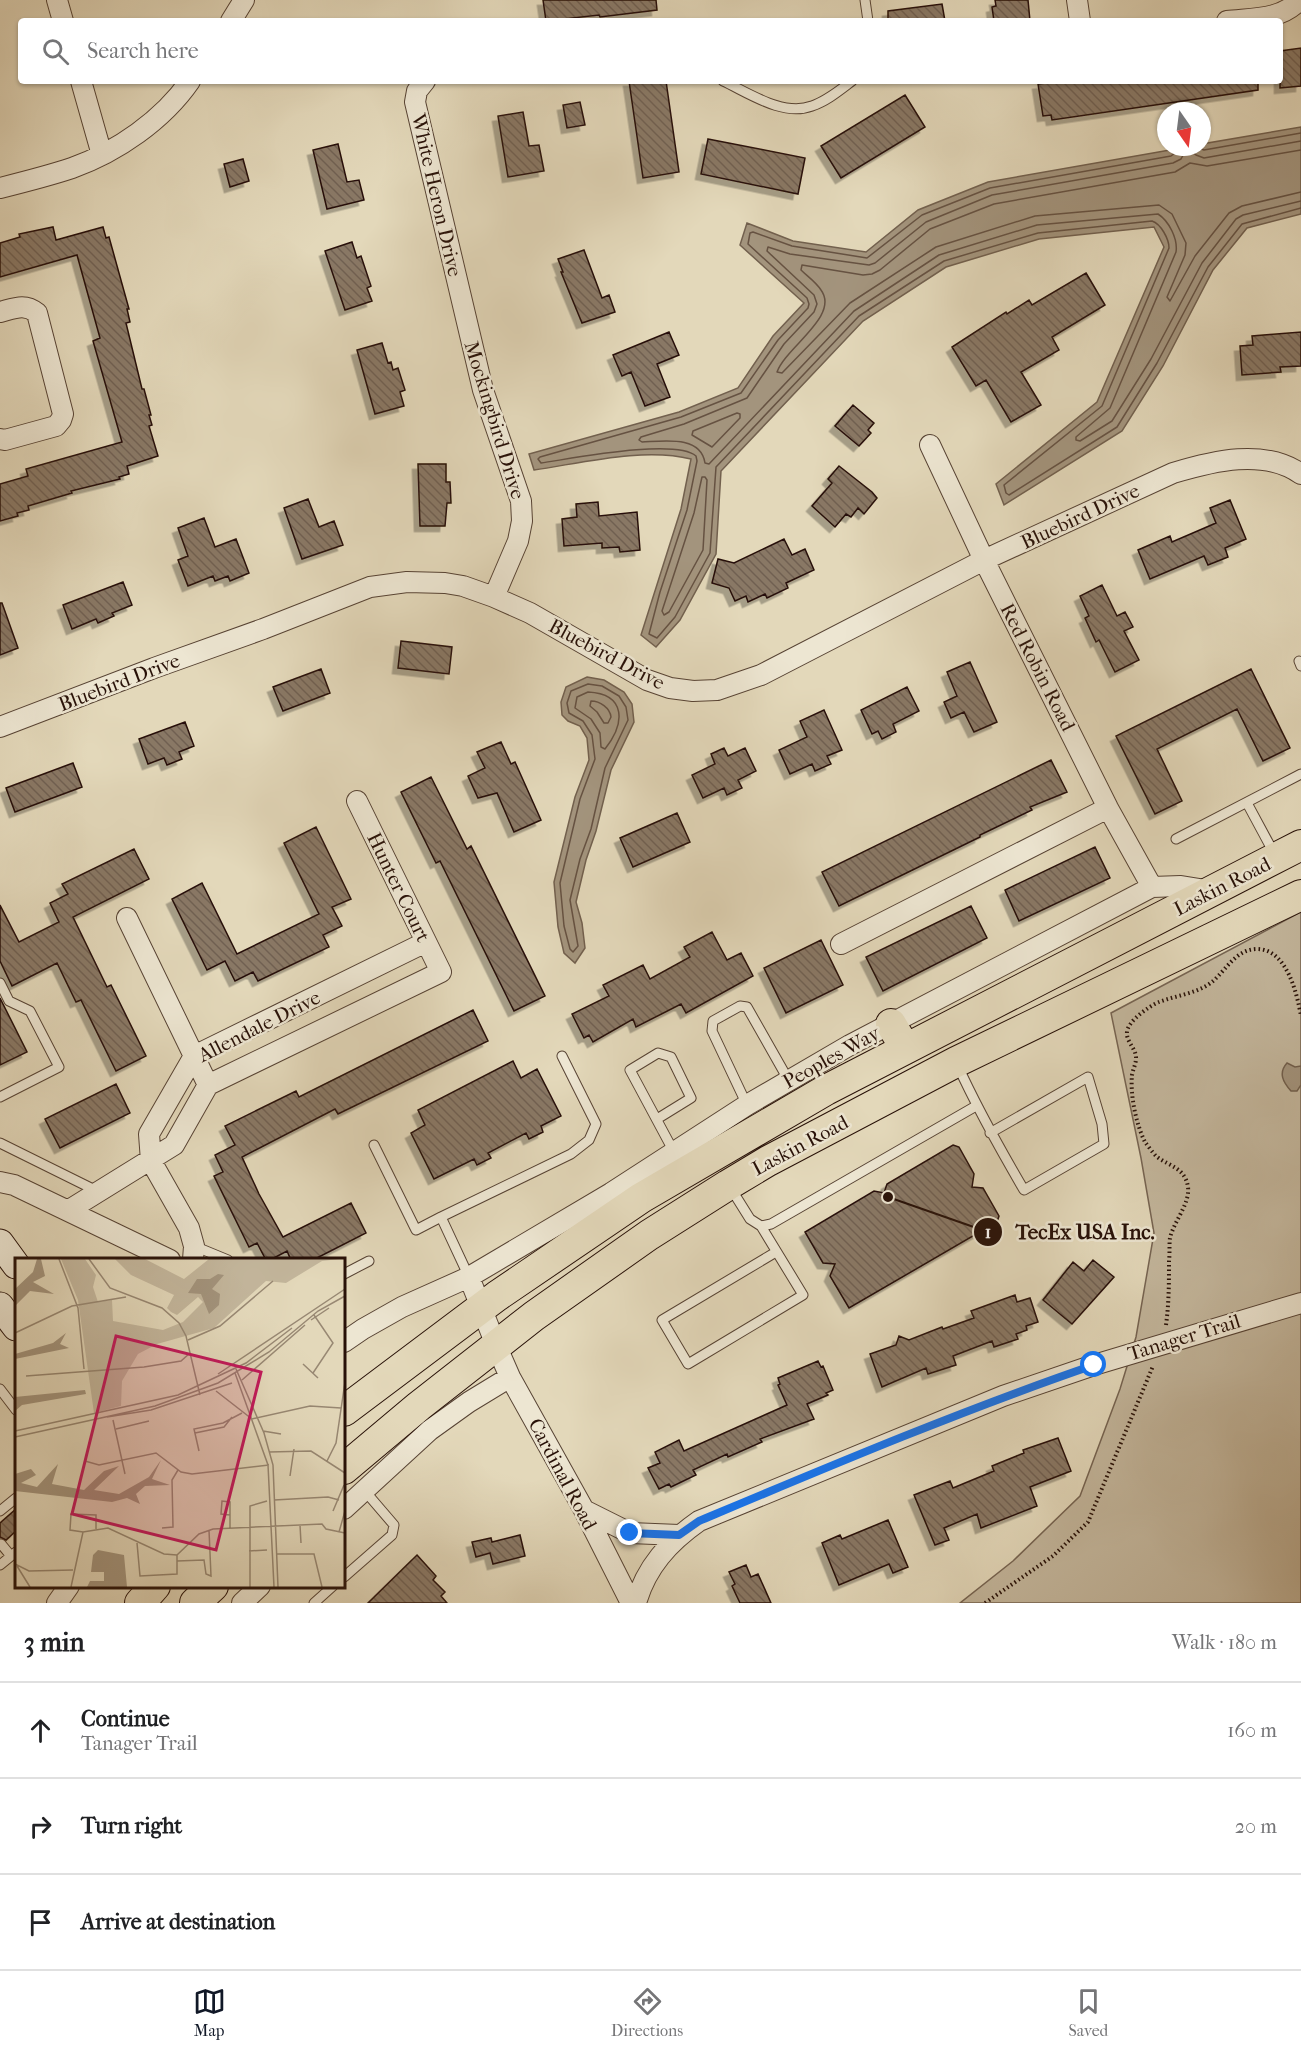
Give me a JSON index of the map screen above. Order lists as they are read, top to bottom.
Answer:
{
  "streets": {
    "main road": ["Laskin Road"],
    "street": [
      "White Heron Drive",
      "Mockingbird Drive",
      "Bluebird Drive",
      "Red Robin Road",
      "Hunter Court",
      "Allendale Drive",
      "Peoples Way",
      "Tanager Trail",
      "Cardinal Road"
    ]
  },
  "crossings": [
    ["White Heron Drive", "Mockingbird Drive"],
    ["Mockingbird Drive", "Bluebird Drive"],
    ["Bluebird Drive", "Red Robin Road"],
    ["Red Robin Road", "Peoples Way"],
    ["Laskin Road", "Peoples Way"],
    ["Laskin Road", "Cardinal Road"],
    ["Hunter Court", "Allendale Drive"],
    ["Peoples Way", "Cardinal Road"]
  ],
  "places": ["TecEx USA Inc."],
  "north": "bottom",
  "page": {
    "search": "Search here",
    "heading": ["3 min", "Walk · 180 m"],
    "list": [
      ["Continue", "Tanager Trail", "160 m"],
      ["Turn right", "20 m"],
      "Arrive at destination"
    ],
    "nav": ["Map", "Directions", "Saved"]
  }
}
